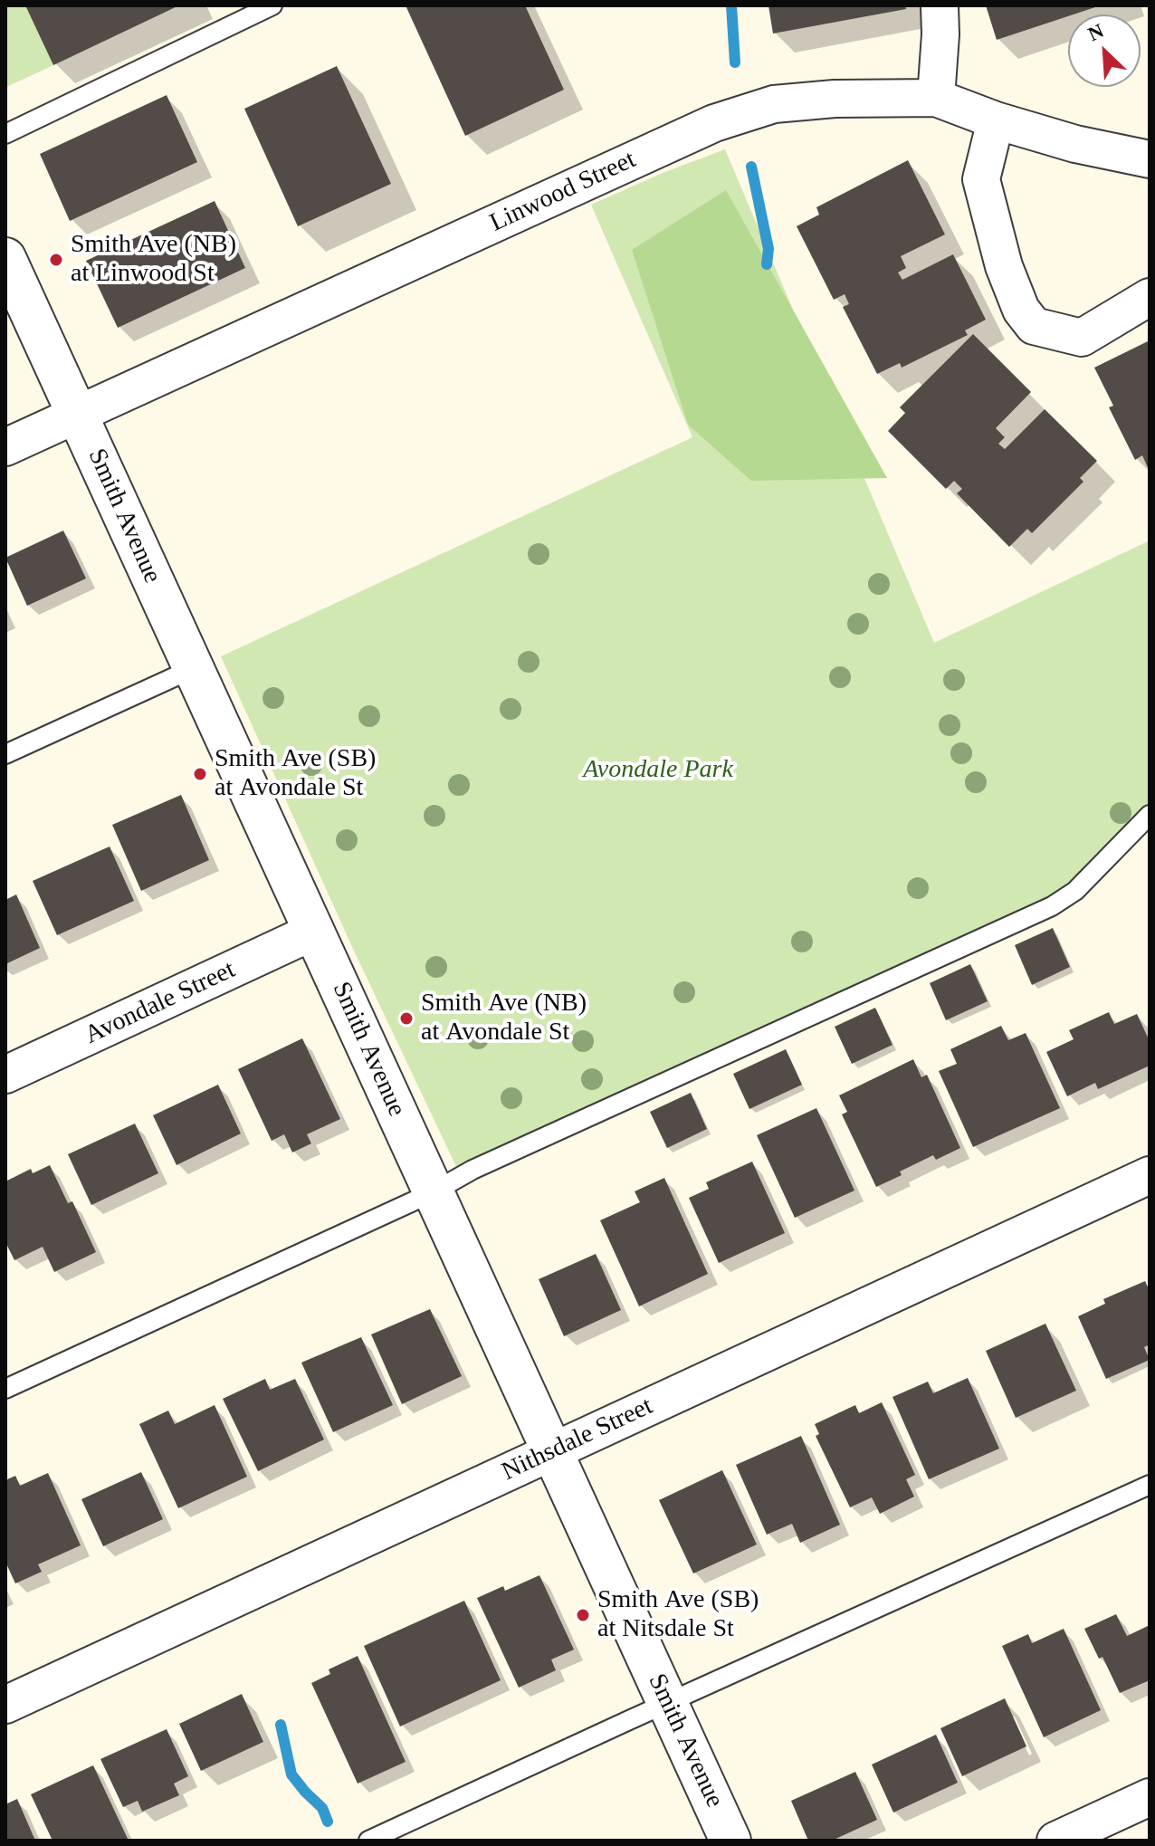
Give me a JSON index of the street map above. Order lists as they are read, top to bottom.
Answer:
{
  "streets": {
    "street": [
      "Linwood Street",
      "Smith Avenue",
      "Avondale Street",
      "Nithsdale Street"
    ]
  },
  "crossings": [
    ["Linwood Street", "Smith Avenue"],
    ["Smith Avenue", "Avondale Street"],
    ["Smith Avenue", "Nithsdale Street"]
  ],
  "parks": ["Avondale Park"],
  "places": [
    "Smith Ave (NB) at Linwood St",
    "Smith Ave (SB) at Avondale St",
    "Smith Ave (NB) at Avondale St",
    "Smith Ave (SB) at Nitsdale St"
  ],
  "north": "top left"
}
